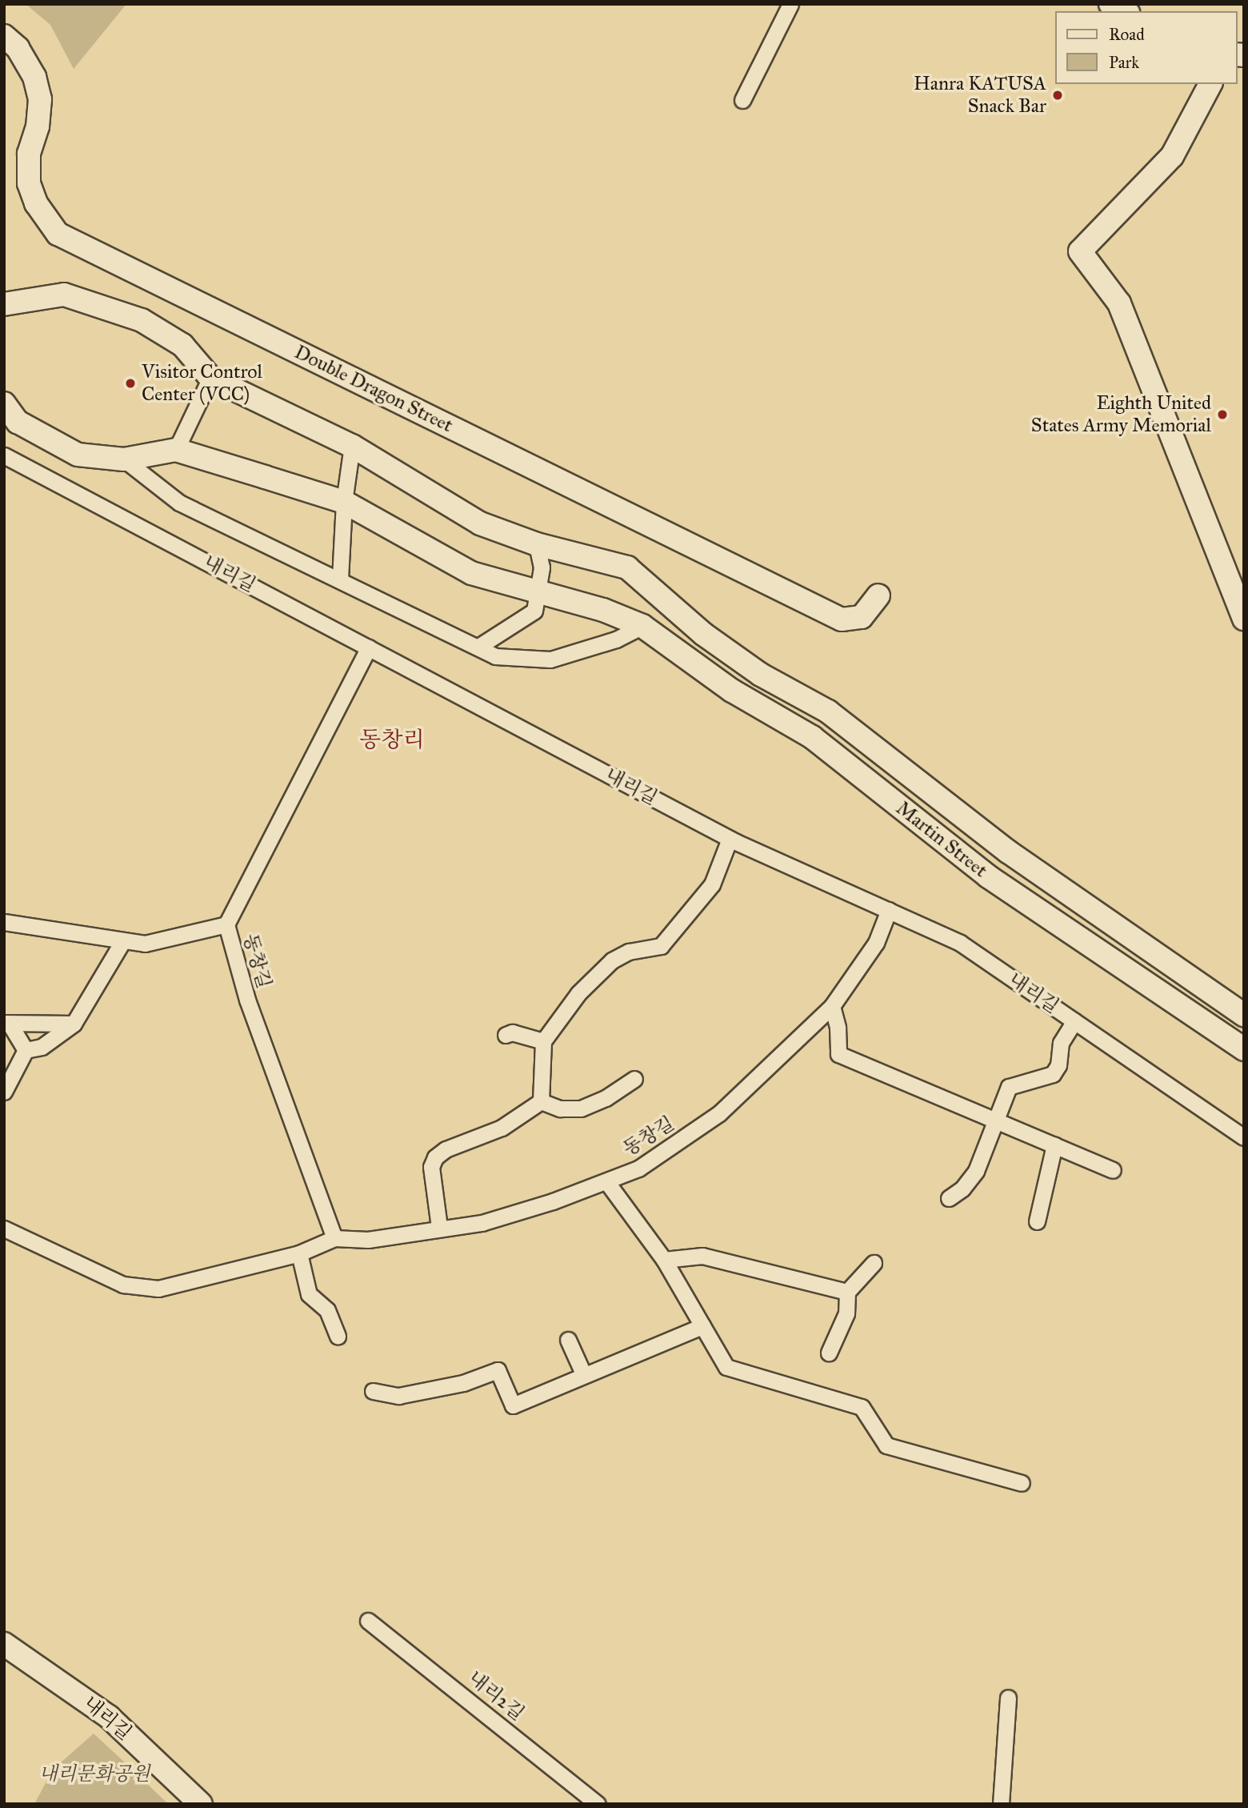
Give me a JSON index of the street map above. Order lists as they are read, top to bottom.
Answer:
{
  "streets": {
    "main road": ["Double Dragon Street", "내리길", "Martin Street"],
    "street": ["동창길", "내리2길"]
  },
  "crossings": [
    ["내리길", "동창길"]
  ],
  "districts": ["동창리"],
  "parks": ["내리문화공원"],
  "places": ["Hanra KATUSA Snack Bar", "Visitor Control Center (VCC)", "Eighth United States Army Memorial"],
  "legend": ["Road", "Park"]
}
